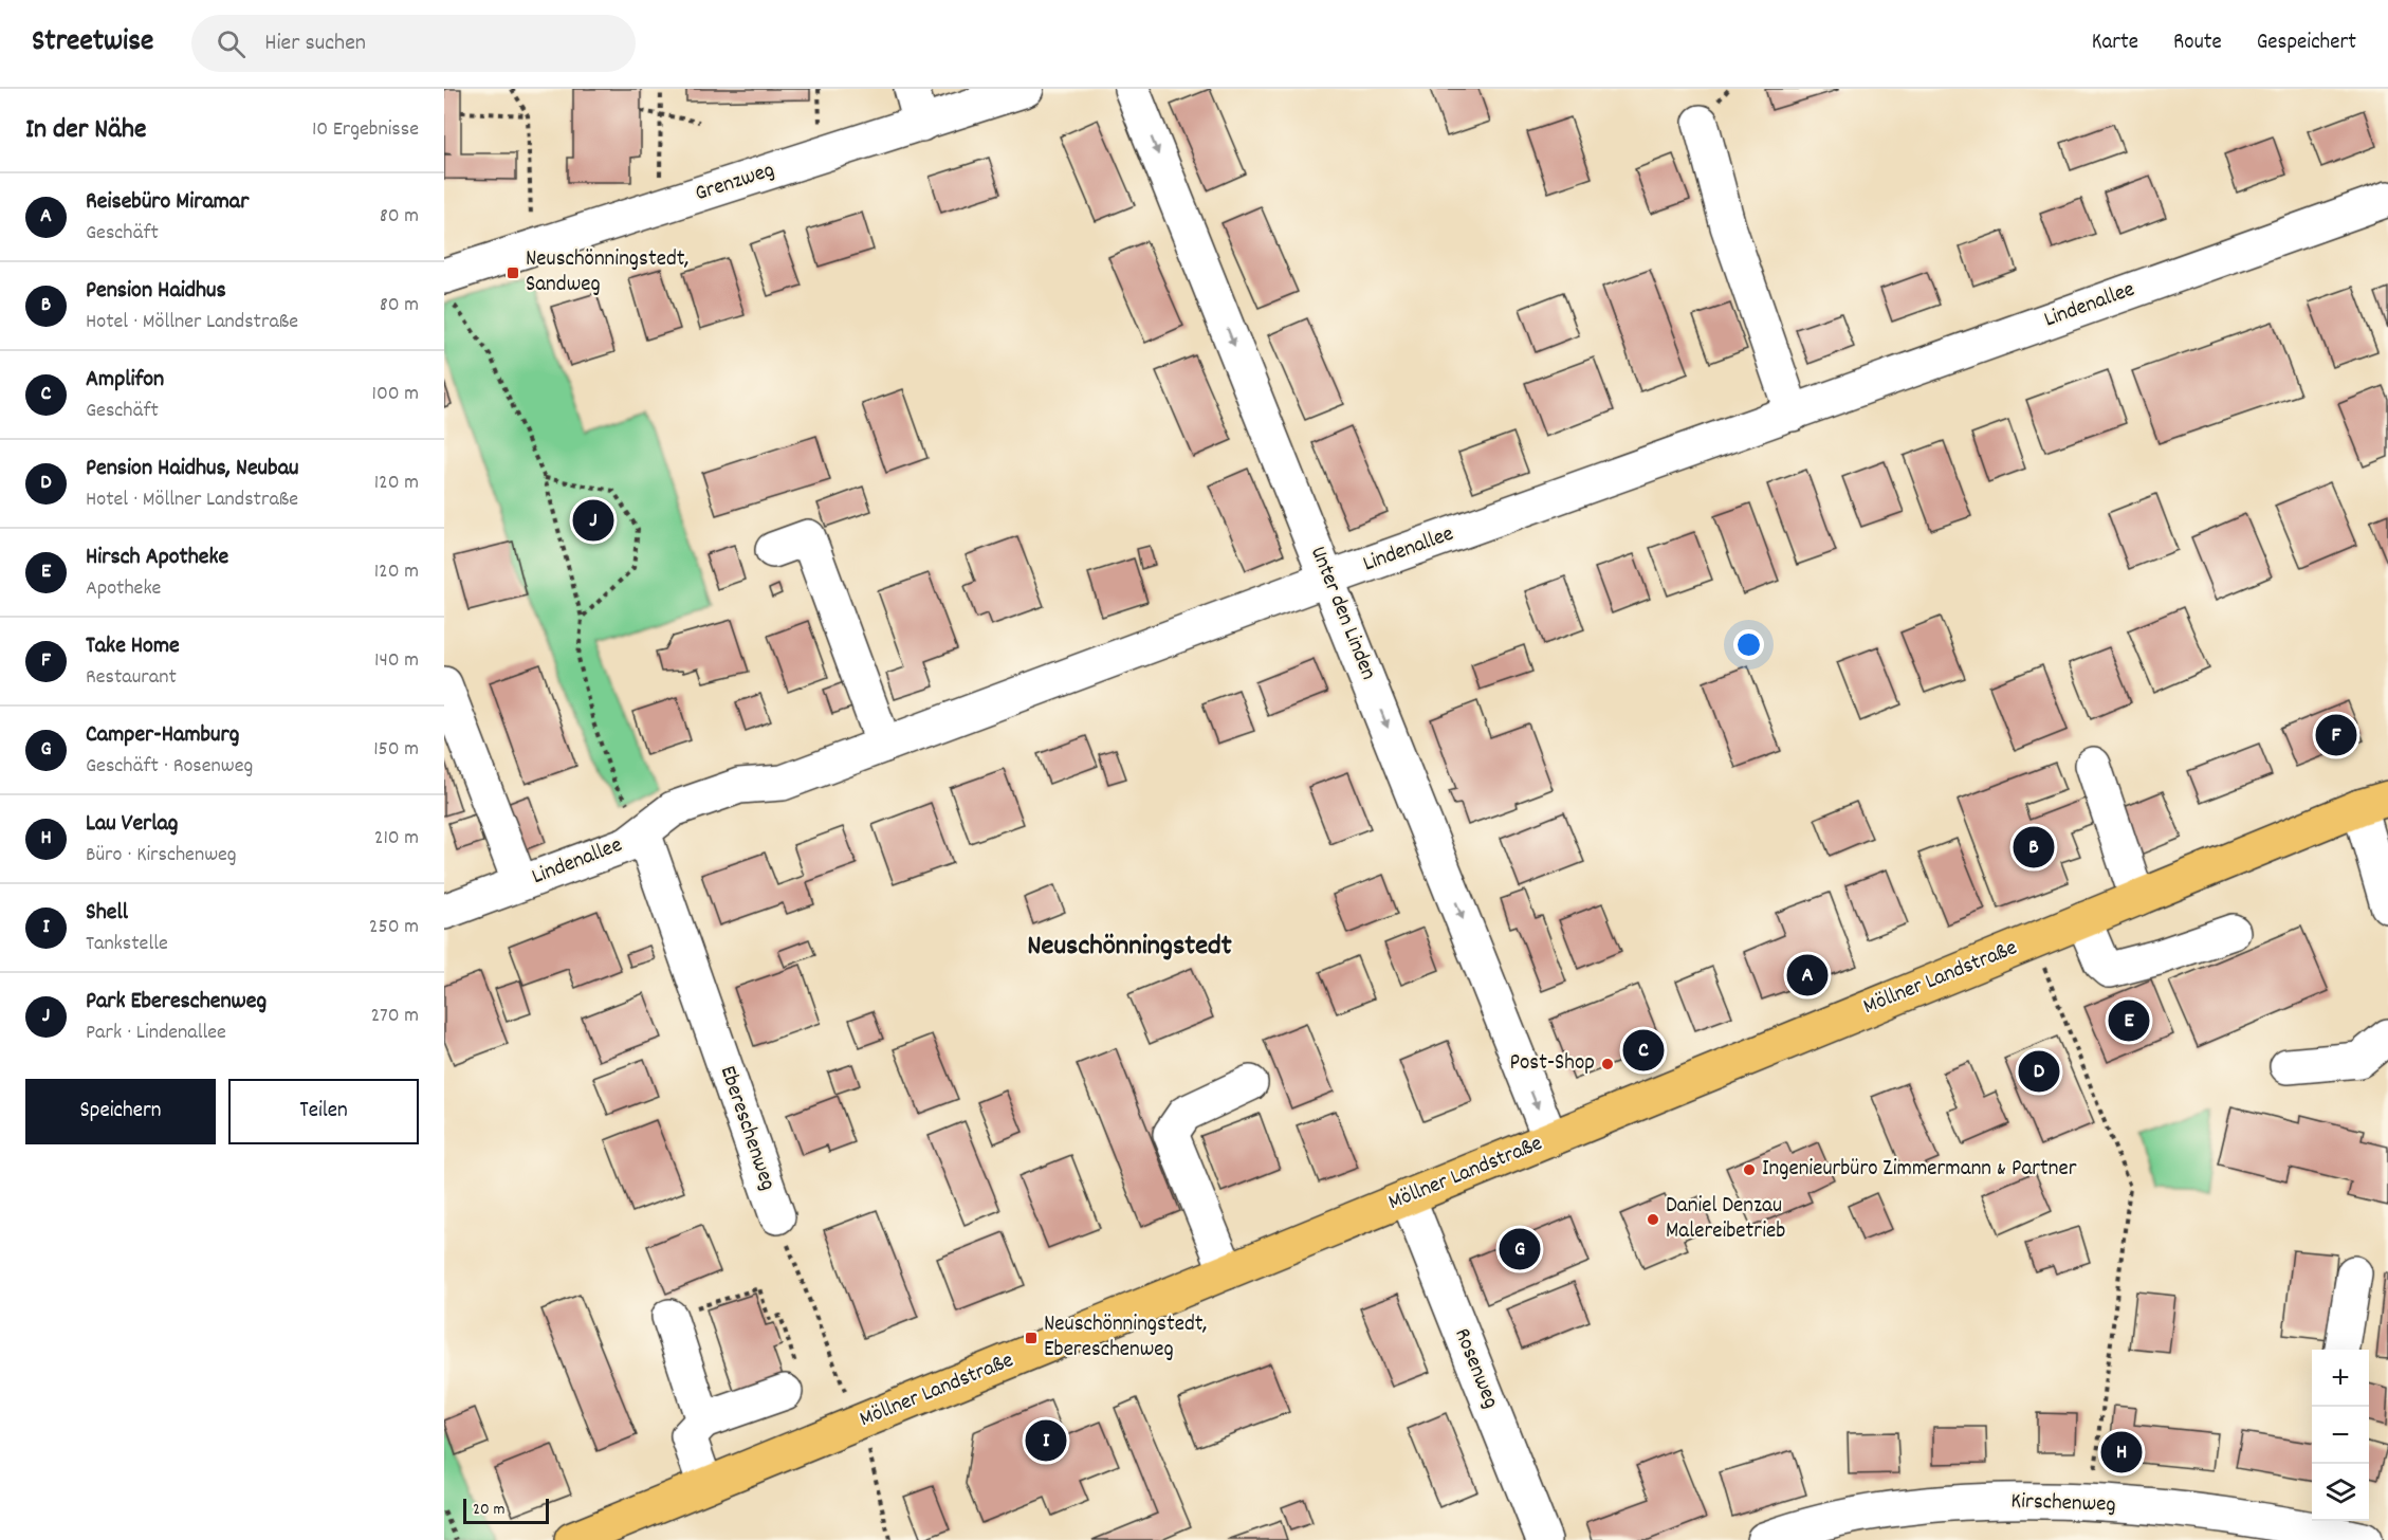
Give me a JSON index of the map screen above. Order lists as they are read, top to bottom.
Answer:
{
  "streets": {
    "main road": ["Möllner Landstraße"],
    "street": [
      "Grenzweg",
      "Lindenallee",
      "Unter den Linden",
      "Ebereschenweg",
      "Rosenweg",
      "Kirschenweg"
    ]
  },
  "crossings": [
    ["Lindenallee", "Unter den Linden"],
    ["Lindenallee", "Ebereschenweg"],
    ["Unter den Linden", "Möllner Landstraße"],
    ["Möllner Landstraße", "Ebereschenweg"],
    ["Möllner Landstraße", "Rosenweg"]
  ],
  "one_way": ["Unter den Linden"],
  "districts": ["Neuschönningstedt"],
  "places": {
    "transit": ["Neuschönningstedt, Sandweg", "Neuschönningstedt, Ebereschenweg"],
    "other": ["Post-Shop", "Ingenieurbüro Zimmermann & Partner", "Daniel Denzau Malereibetrieb"]
  },
  "scale_bar": "20 m",
  "page": {
    "header": "Streetwise",
    "search": "Hier suchen",
    "nav": ["Karte", "Route", "Gespeichert"],
    "heading": ["In der Nähe", "10 Ergebnisse"],
    "list": [
      {
        "mark": "A",
        "name": "Reisebüro Miramar",
        "note": "Geschäft",
        "value": "80 m"
      },
      {
        "mark": "B",
        "name": "Pension Haidhus",
        "note": "Hotel · Möllner Landstraße",
        "value": "80 m"
      },
      {
        "mark": "C",
        "name": "Amplifon",
        "note": "Geschäft",
        "value": "100 m"
      },
      {
        "mark": "D",
        "name": "Pension Haidhus, Neubau",
        "note": "Hotel · Möllner Landstraße",
        "value": "120 m"
      },
      {
        "mark": "E",
        "name": "Hirsch Apotheke",
        "note": "Apotheke",
        "value": "120 m"
      },
      {
        "mark": "F",
        "name": "Take Home",
        "note": "Restaurant",
        "value": "140 m"
      },
      {
        "mark": "G",
        "name": "Camper-Hamburg",
        "note": "Geschäft · Rosenweg",
        "value": "150 m"
      },
      {
        "mark": "H",
        "name": "Lau Verlag",
        "note": "Büro · Kirschenweg",
        "value": "210 m"
      },
      {
        "mark": "I",
        "name": "Shell",
        "note": "Tankstelle",
        "value": "250 m"
      },
      {
        "mark": "J",
        "name": "Park Ebereschenweg",
        "note": "Park · Lindenallee",
        "value": "270 m"
      }
    ],
    "pins": [
      "J",
      "F",
      "B",
      "A",
      "E",
      "C",
      "D",
      "G",
      "I",
      "H"
    ],
    "buttons": ["Speichern", "Teilen"],
    "map_buttons": ["+", "−"],
    "scale": "20 m"
  }
}
